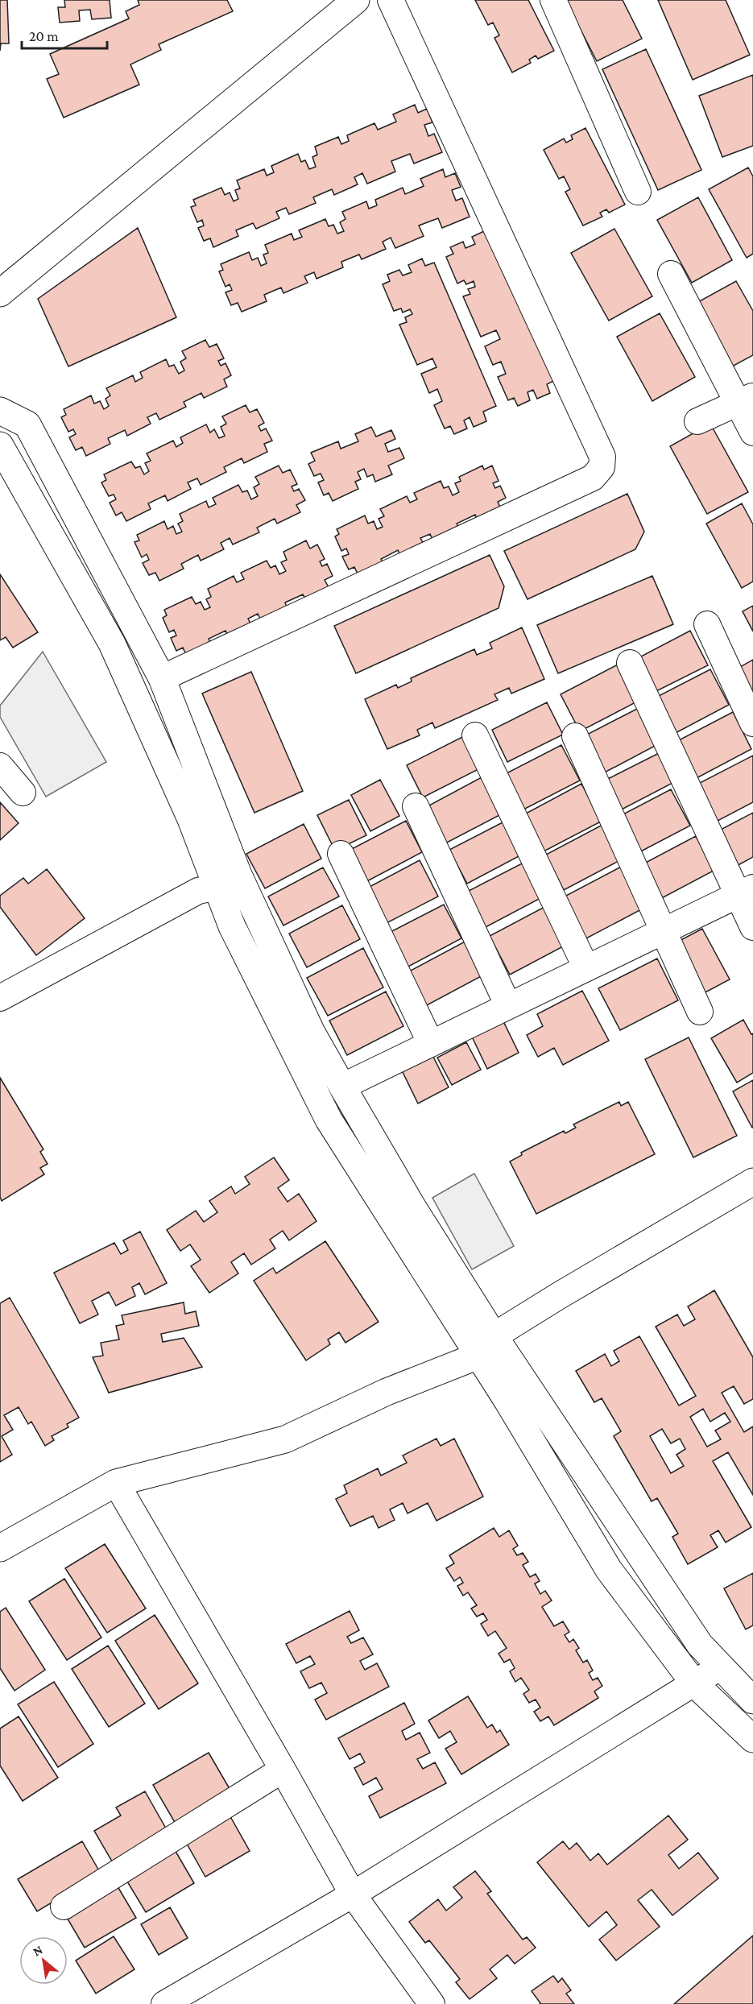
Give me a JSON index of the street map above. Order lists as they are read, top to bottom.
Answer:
{
  "scale_bar": "20 m",
  "north": "top left"
}
